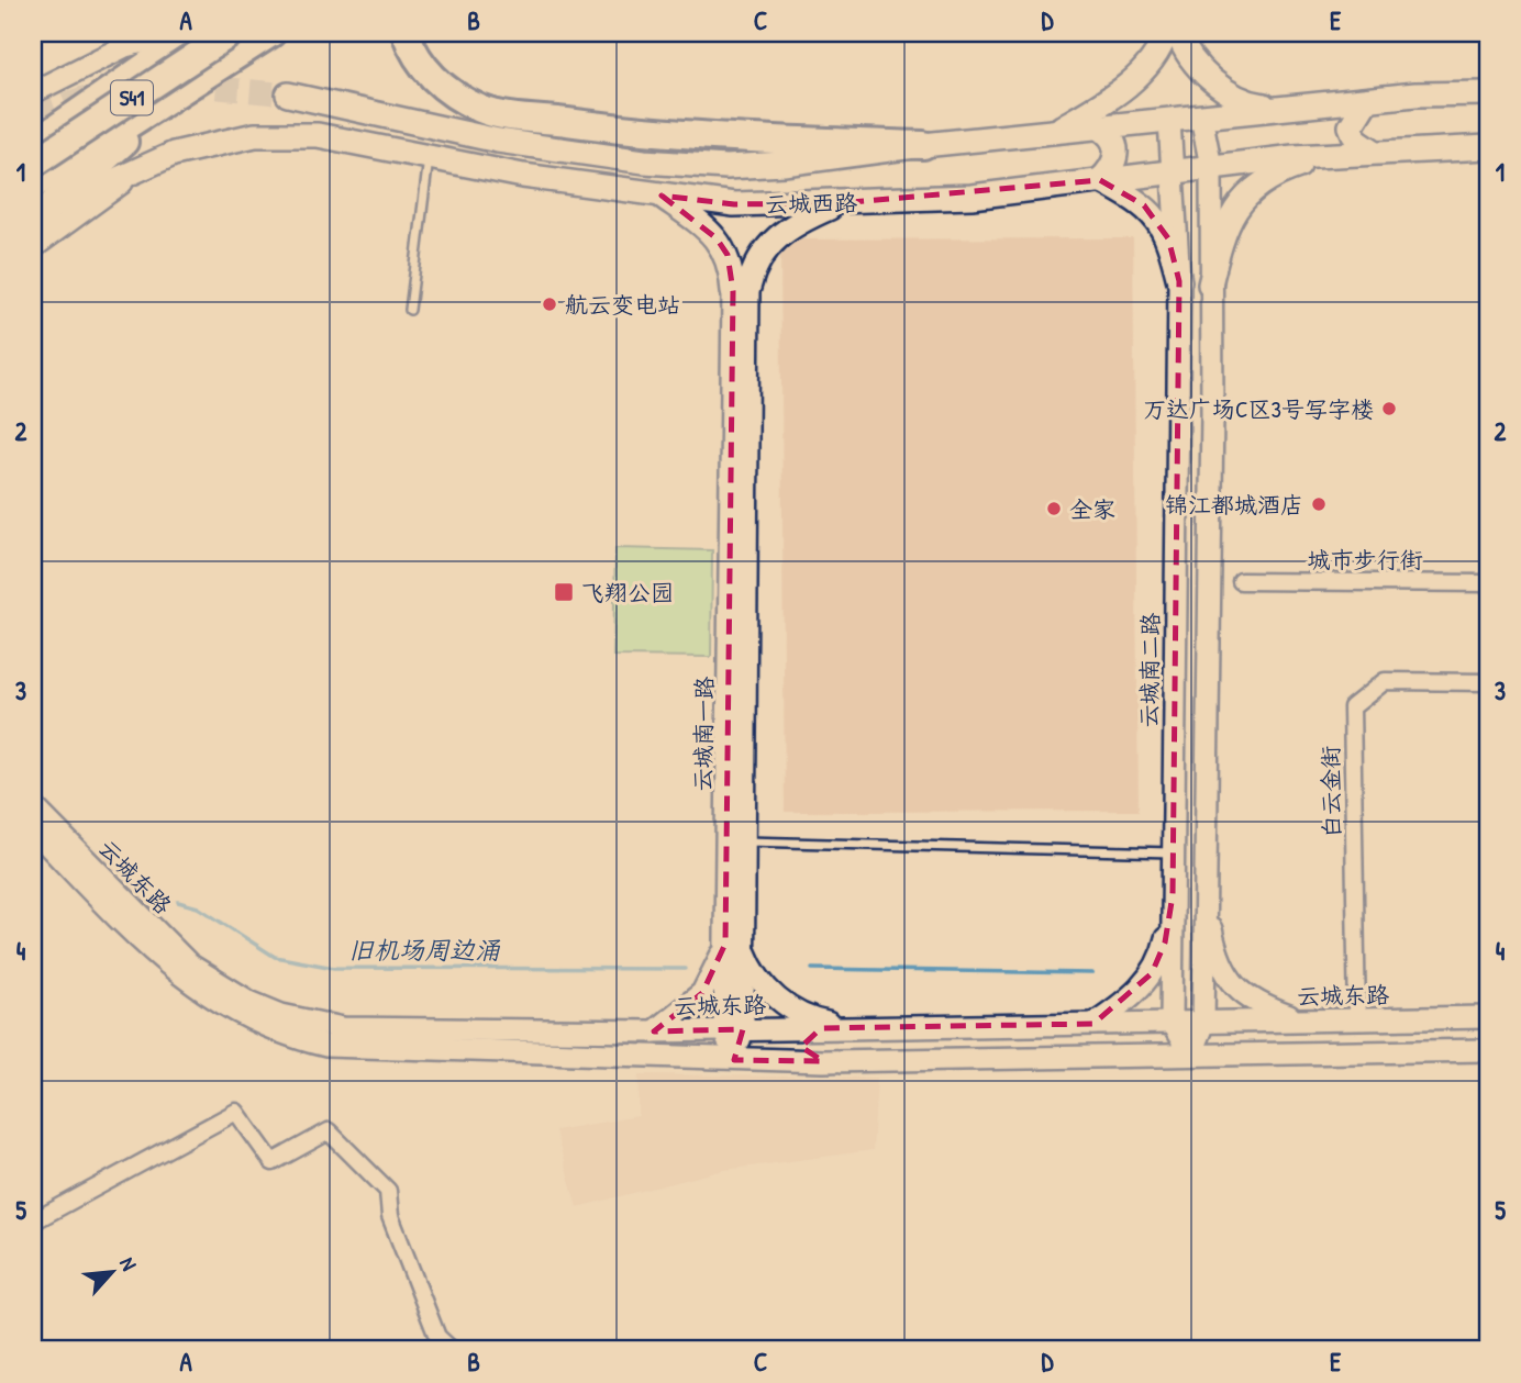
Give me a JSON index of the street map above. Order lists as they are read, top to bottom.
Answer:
{
  "streets": {
    "highway": ["S41"],
    "main road": ["云城西路"],
    "street": [
      "城市步行街",
      "云城南二路",
      "云城南一路",
      "白云金街",
      "云城东路"
    ]
  },
  "crossings": [
    ["云城西路", "云城南二路"],
    ["云城南二路", "云城东路"],
    ["云城南一路", "云城东路"],
    ["白云金街", "云城东路"]
  ],
  "water": ["旧机场周边涌"],
  "places": {
    "other": [
      "航云变电站",
      "万达广场C区3号写字楼",
      "锦江都城酒店",
      "全家"
    ],
    "transit": ["飞翔公园"]
  },
  "north": "top right",
  "grid": {
    "columns": [
      "A",
      "B",
      "C",
      "D",
      "E"
    ],
    "rows": [
      "1",
      "2",
      "3",
      "4",
      "5"
    ]
  }
}
